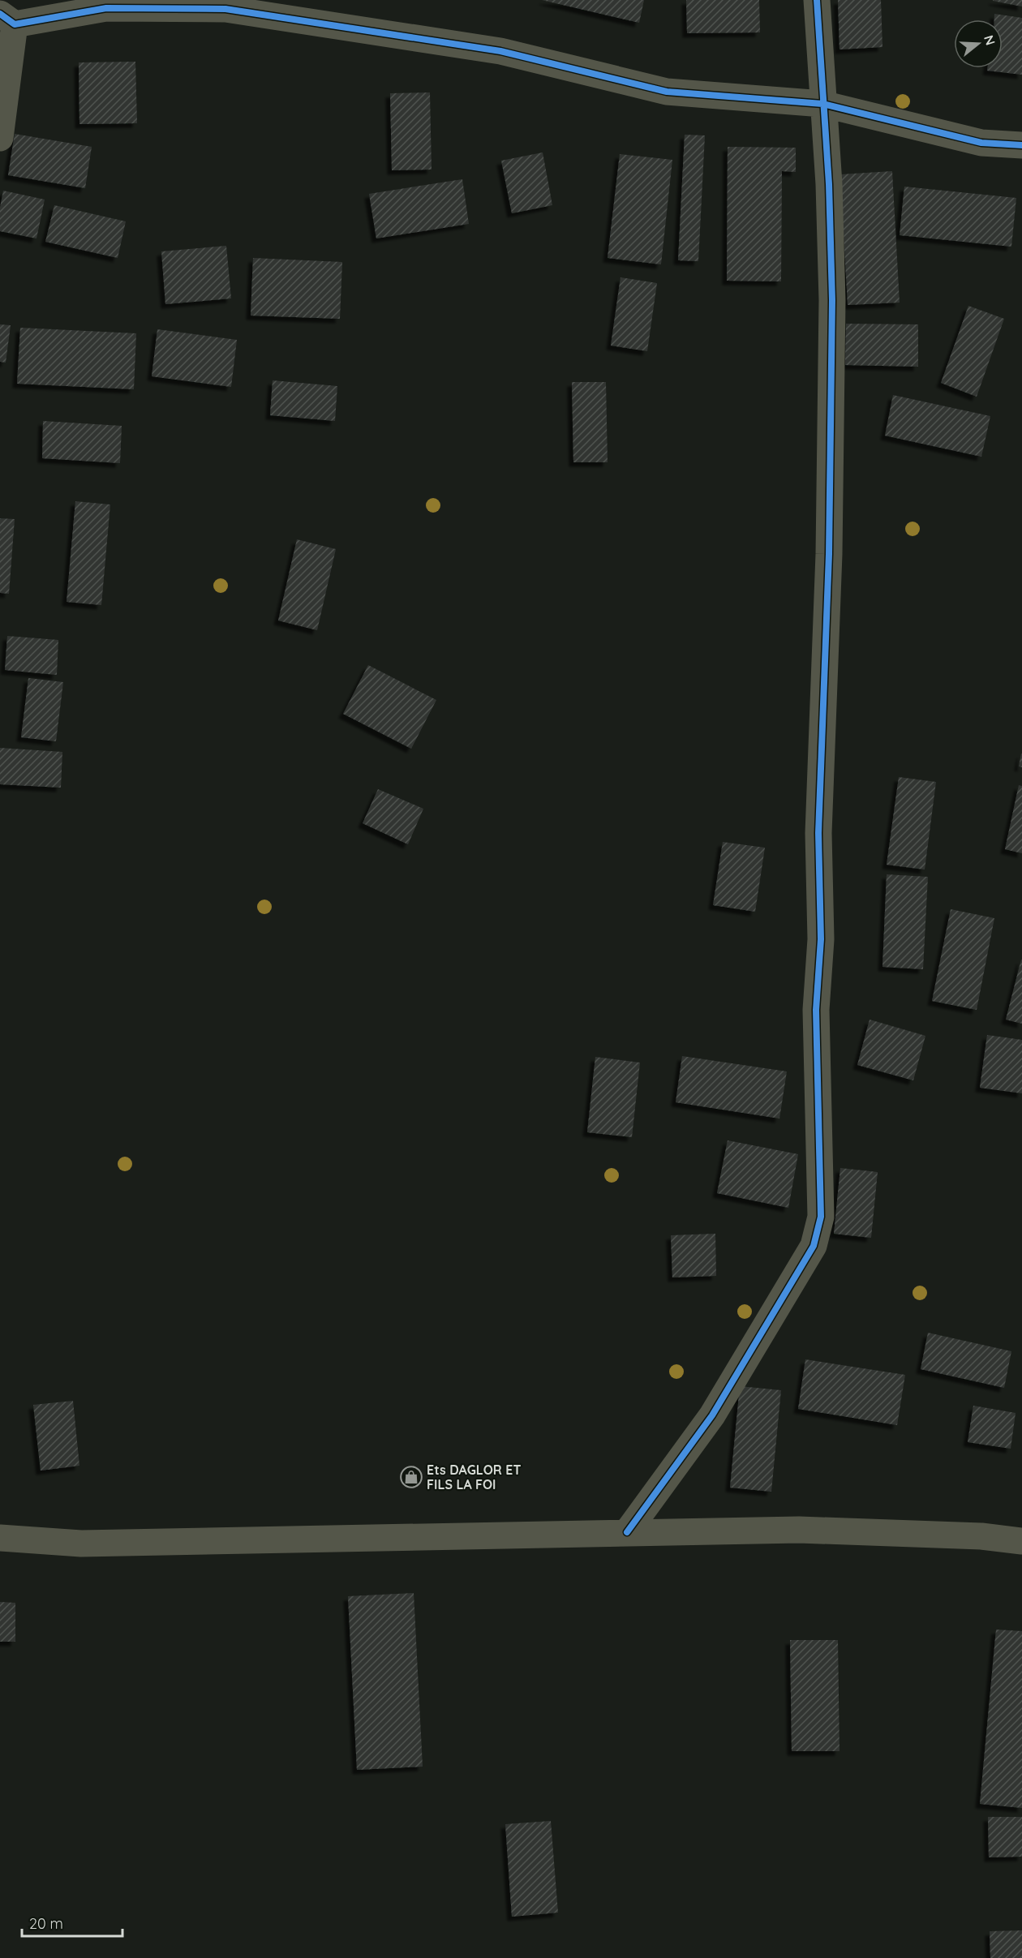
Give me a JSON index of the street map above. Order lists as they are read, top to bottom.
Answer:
{
  "places": {
    "shop": ["Ets DAGLOR ET FILS LA FOI"]
  },
  "scale_bar": "20 m",
  "north": "right"
}
